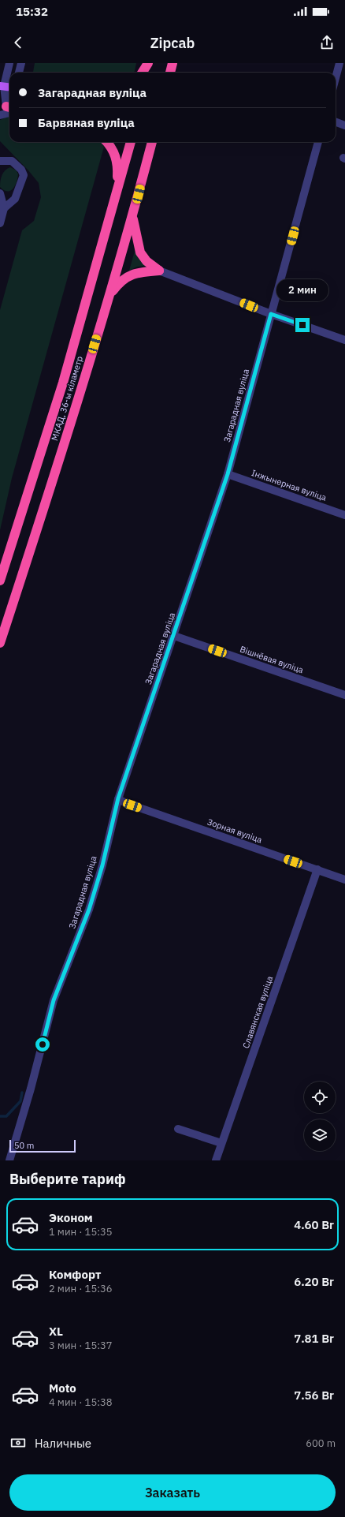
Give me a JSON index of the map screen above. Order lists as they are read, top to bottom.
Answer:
{
  "streets": {
    "highway": ["МКАД, 36-ы кіламетр"],
    "street": [
      "Загарадная вуліца",
      "Інжынерная вуліца",
      "Вішнёвая вуліца",
      "Зорная вуліца",
      "Славянская вуліца"
    ]
  },
  "crossings": [
    ["Загарадная вуліца", "Інжынерная вуліца"],
    ["Загарадная вуліца", "Вішнёвая вуліца"],
    ["Загарадная вуліца", "Зорная вуліца"],
    ["Зорная вуліца", "Славянская вуліца"]
  ],
  "scale_bar": "50 m",
  "page": {
    "status": "15:32",
    "header": "Zipcab",
    "banner": ["Загарадная вуліца", "Барвяная вуліца"],
    "bubble": "2 мин",
    "scale": "50 m",
    "heading": "Выберите тариф",
    "list": [
      {
        "name": "Эконом",
        "note": "1 мин · 15:35",
        "value": "4.60 Br"
      },
      {
        "name": "Комфорт",
        "note": "2 мин · 15:36",
        "value": "6.20 Br"
      },
      {
        "name": "XL",
        "note": "3 мин · 15:37",
        "value": "7.81 Br"
      },
      {
        "name": "Moto",
        "note": "4 мин · 15:38",
        "value": "7.56 Br"
      }
    ],
    "pay": ["Наличные", "600 m"],
    "buttons": "Заказать"
  }
}
